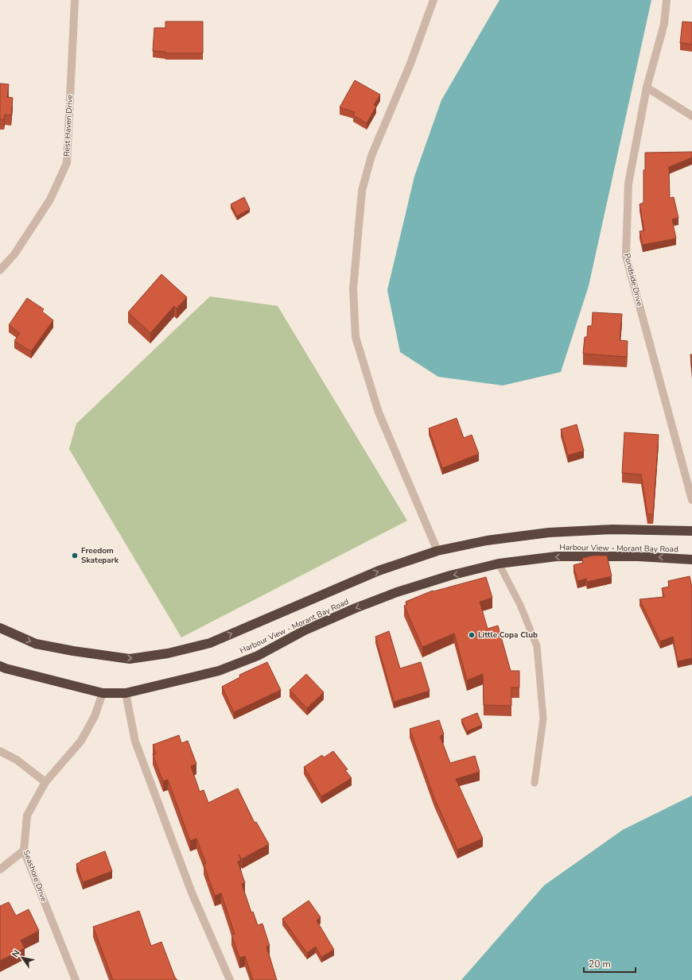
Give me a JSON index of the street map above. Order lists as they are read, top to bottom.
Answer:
{
  "streets": {
    "highway": ["Harbour View - Morant Bay Road"],
    "street": ["Rest Haven Drive", "Pondside Drive", "Seashore Drive"]
  },
  "crossings": [
    ["Harbour View - Morant Bay Road", "Seashore Drive"]
  ],
  "places": ["Freedom Skatepark", "Little Copa Club"],
  "scale_bar": "20 m",
  "north": "top left"
}
